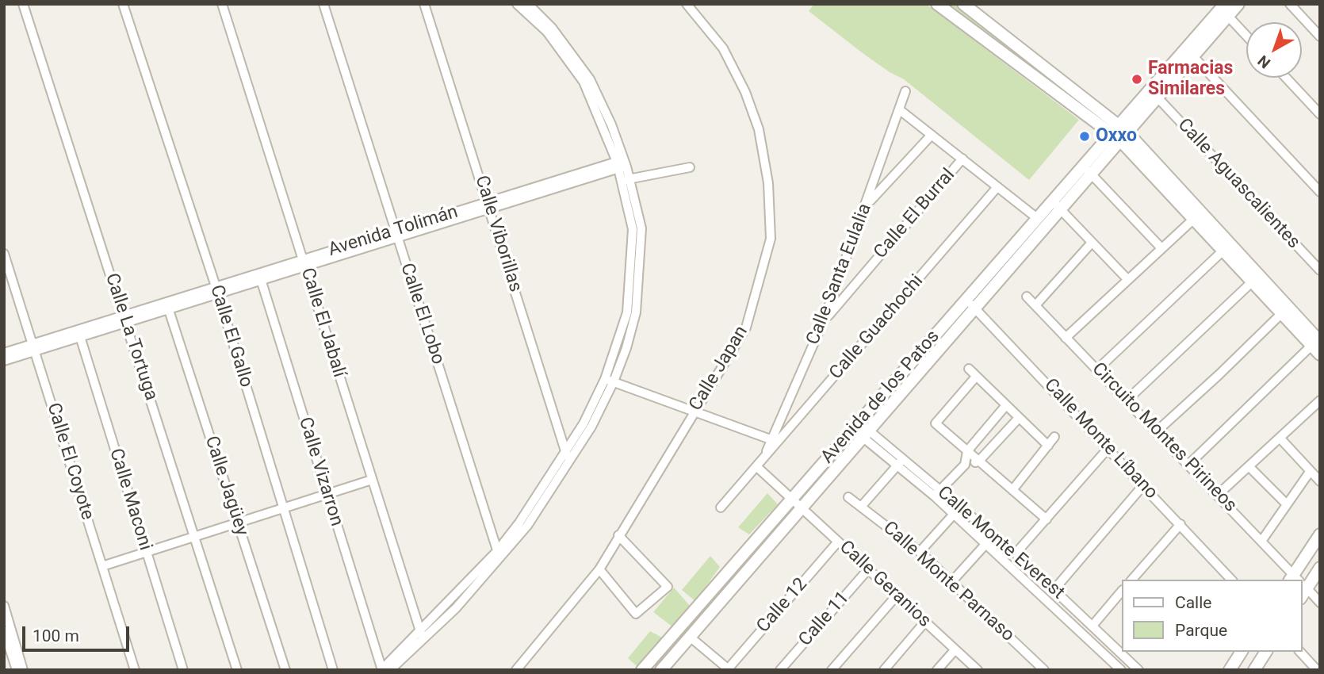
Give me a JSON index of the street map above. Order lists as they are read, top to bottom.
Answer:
{
  "streets": {
    "street": [
      "Calle Aguascalientes",
      "Calle El Burral",
      "Avenida Tolimán",
      "Calle Viborillas",
      "Calle Santa Eulalia",
      "Calle El Lobo",
      "Calle El Jabalí",
      "Calle Guachochi",
      "Calle El Gallo",
      "Calle La Tortuga",
      "Calle Japan",
      "Avenida de los Patos",
      "Circuito Montes Pirineos",
      "Calle Monte Líbano",
      "Calle El Coyote",
      "Calle Vizarron",
      "Calle Jagüey",
      "Calle Maconi",
      "Calle Monte Everest",
      "Calle Monte Parnaso",
      "Calle Geranios",
      "Calle 12",
      "Calle 11"
    ]
  },
  "crossings": [
    ["Calle Aguascalientes", "Avenida de los Patos"],
    ["Calle El Burral", "Calle Santa Eulalia"],
    ["Avenida Tolimán", "Calle Viborillas"],
    ["Avenida Tolimán", "Calle El Lobo"],
    ["Avenida Tolimán", "Calle El Jabalí"],
    ["Avenida Tolimán", "Calle El Gallo"],
    ["Avenida Tolimán", "Calle La Tortuga"],
    ["Avenida Tolimán", "Calle El Coyote"],
    ["Avenida Tolimán", "Calle Vizarron"],
    ["Avenida Tolimán", "Calle Jagüey"],
    ["Avenida Tolimán", "Calle Maconi"],
    ["Calle Santa Eulalia", "Calle Guachochi"],
    ["Calle Santa Eulalia", "Calle Geranios"],
    ["Avenida de los Patos", "Calle Monte Líbano"],
    ["Avenida de los Patos", "Calle Monte Everest"],
    ["Avenida de los Patos", "Calle Geranios"],
    ["Calle Geranios", "Calle 12"],
    ["Calle Geranios", "Calle 11"]
  ],
  "places": ["Farmacias Similares", "Oxxo"],
  "legend": ["Calle", "Parque"],
  "scale_bar": "100 m",
  "north": "bottom left"
}
